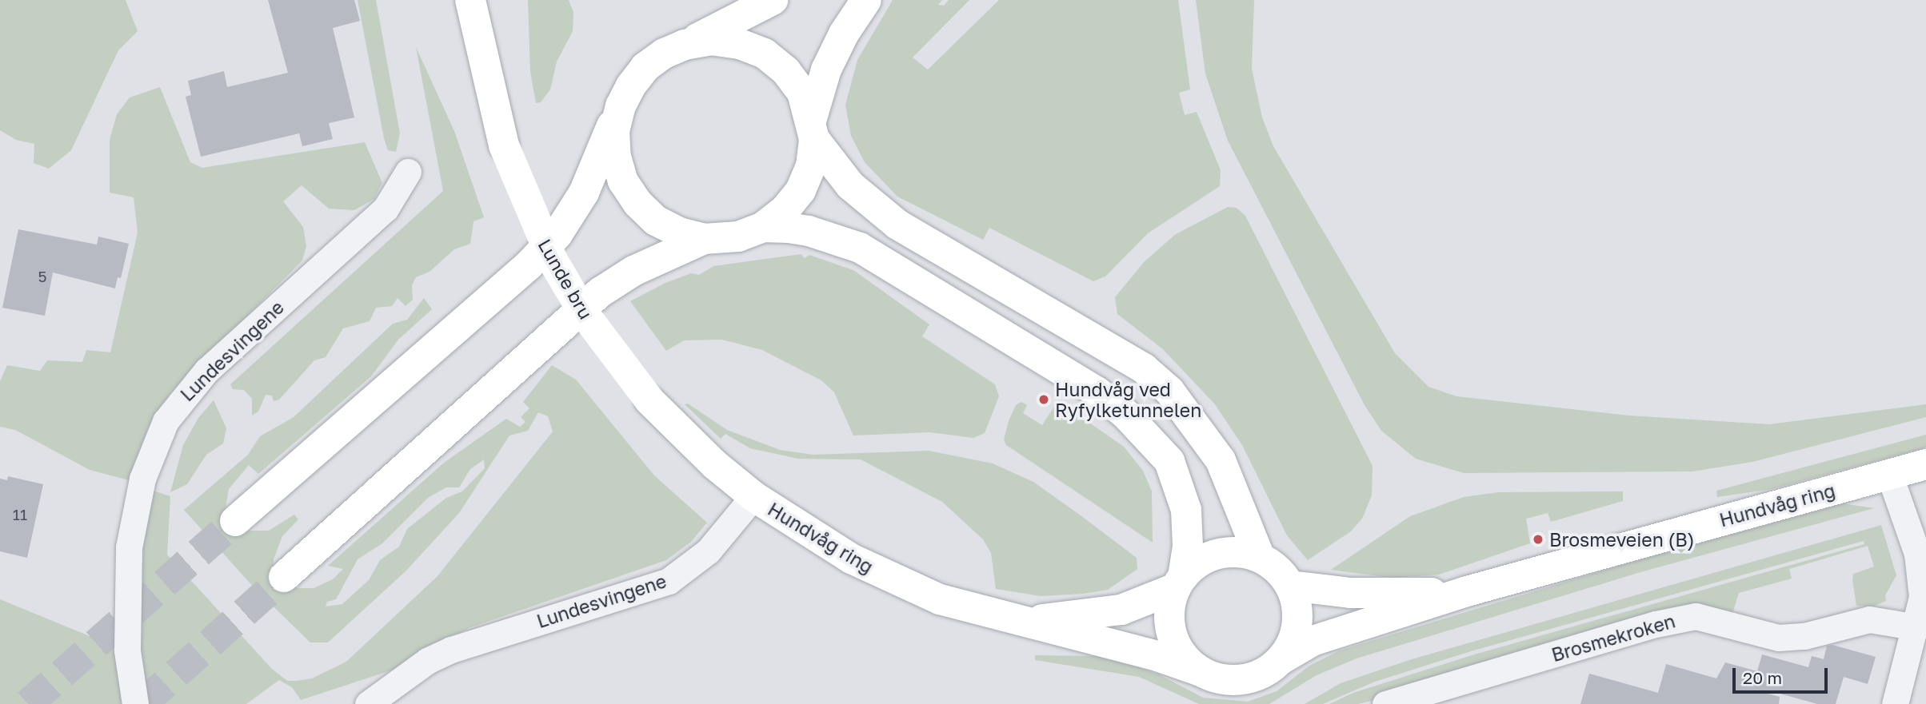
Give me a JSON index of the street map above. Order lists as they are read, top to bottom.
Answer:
{
  "streets": {
    "main road": ["Lunde bru", "Hundvåg ring"],
    "street": ["Lundesvingene", "Brosmekroken"]
  },
  "crossings": [
    ["Lunde bru", "Hundvåg ring"],
    ["Lundesvingene", "Hundvåg ring"]
  ],
  "places": ["Hundvåg ved Ryfylketunnelen", "Brosmeveien (B)"],
  "house_numbers": ["5", "11"],
  "scale_bar": "20 m"
}
